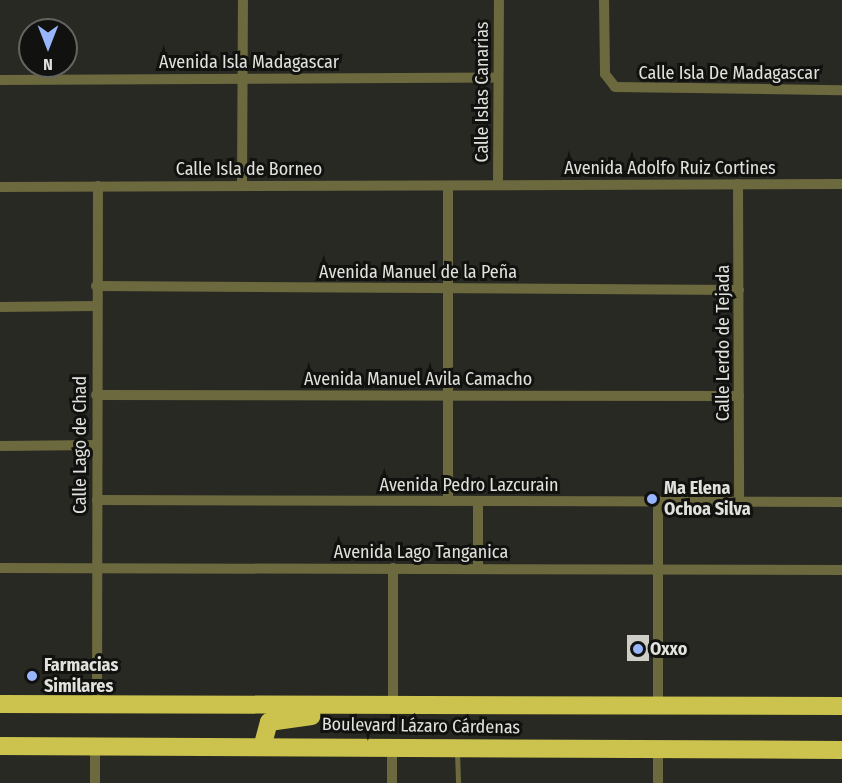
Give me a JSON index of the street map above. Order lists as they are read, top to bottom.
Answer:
{
  "streets": {
    "highway": ["Boulevard Lázaro Cárdenas"],
    "street": [
      "Avenida Isla Madagascar",
      "Calle Isla De Madagascar",
      "Calle Islas Canarias",
      "Avenida Adolfo Ruiz Cortines",
      "Calle Isla de Borneo",
      "Avenida Manuel de la Peña",
      "Calle Lerdo de Tejada",
      "Avenida Manuel Avila Camacho",
      "Calle Lago de Chad",
      "Avenida Pedro Lazcurain",
      "Avenida Lago Tanganica"
    ]
  },
  "crossings": [
    ["Avenida Isla Madagascar", "Calle Islas Canarias"],
    ["Calle Islas Canarias", "Avenida Adolfo Ruiz Cortines"],
    ["Calle Islas Canarias", "Calle Isla de Borneo"],
    ["Avenida Adolfo Ruiz Cortines", "Calle Isla de Borneo"],
    ["Avenida Adolfo Ruiz Cortines", "Calle Lerdo de Tejada"],
    ["Calle Isla de Borneo", "Calle Lago de Chad"],
    ["Avenida Manuel de la Peña", "Calle Lerdo de Tejada"],
    ["Avenida Manuel de la Peña", "Calle Lago de Chad"],
    ["Calle Lerdo de Tejada", "Avenida Manuel Avila Camacho"],
    ["Calle Lerdo de Tejada", "Avenida Pedro Lazcurain"],
    ["Avenida Manuel Avila Camacho", "Calle Lago de Chad"],
    ["Calle Lago de Chad", "Avenida Pedro Lazcurain"],
    ["Calle Lago de Chad", "Avenida Lago Tanganica"],
    ["Calle Lago de Chad", "Boulevard Lázaro Cárdenas"]
  ],
  "places": ["Ma Elena Ochoa Silva", "Oxxo", "Farmacias Similares"],
  "north": "bottom"
}
